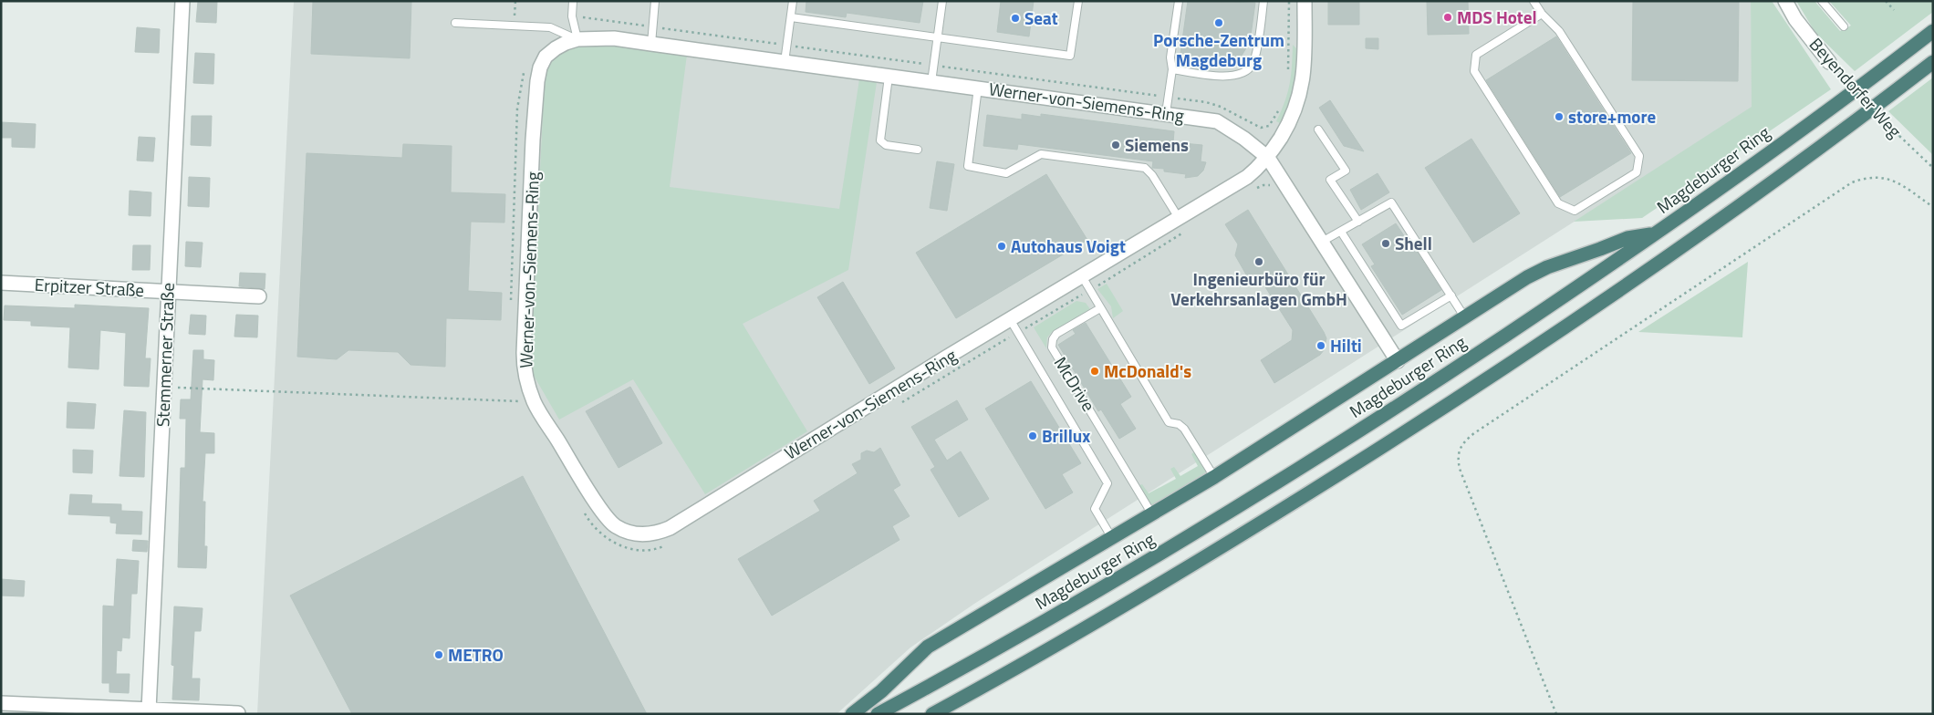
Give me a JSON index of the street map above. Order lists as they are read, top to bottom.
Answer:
{
  "streets": {
    "highway": ["Magdeburger Ring"],
    "street": [
      "Beyendorfer Weg",
      "Werner-von-Siemens-Ring",
      "Erpitzer Straße",
      "Stemmerner Straße"
    ],
    "lane": ["McDrive"]
  },
  "crossings": [
    ["Erpitzer Straße", "Stemmerner Straße"]
  ],
  "places": [
    "MDS Hotel",
    "Seat",
    "Porsche-Zentrum Magdeburg",
    "store+more",
    "Siemens",
    "Shell",
    "Autohaus Voigt",
    "Ingenieurbüro für Verkehrsanlagen GmbH",
    "Hilti",
    "McDonald's",
    "Brillux",
    "METRO"
  ]
}
